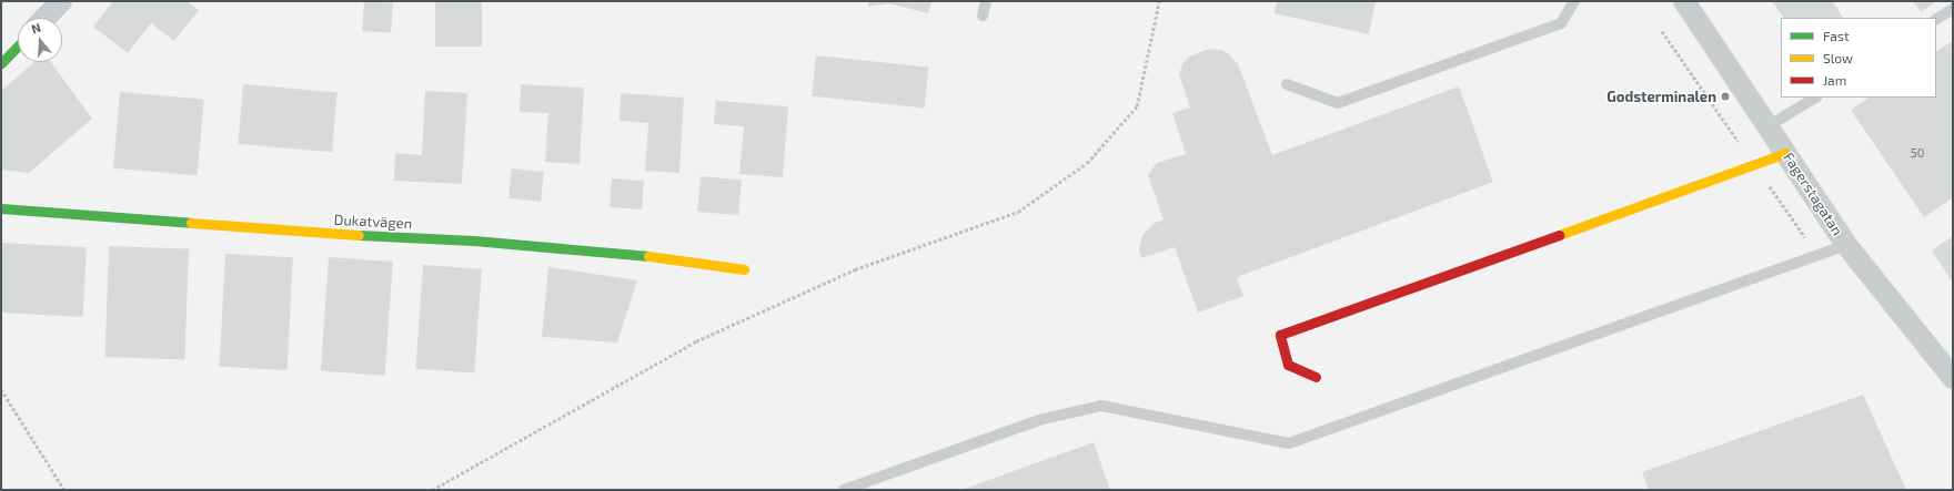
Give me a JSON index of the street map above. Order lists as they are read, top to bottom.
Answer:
{
  "streets": {
    "street": ["Fagerstagatan", "Dukatvägen"]
  },
  "places": ["Godsterminalen"],
  "house_numbers": ["50"],
  "legend": ["Fast", "Slow", "Jam"],
  "north": "top"
}
